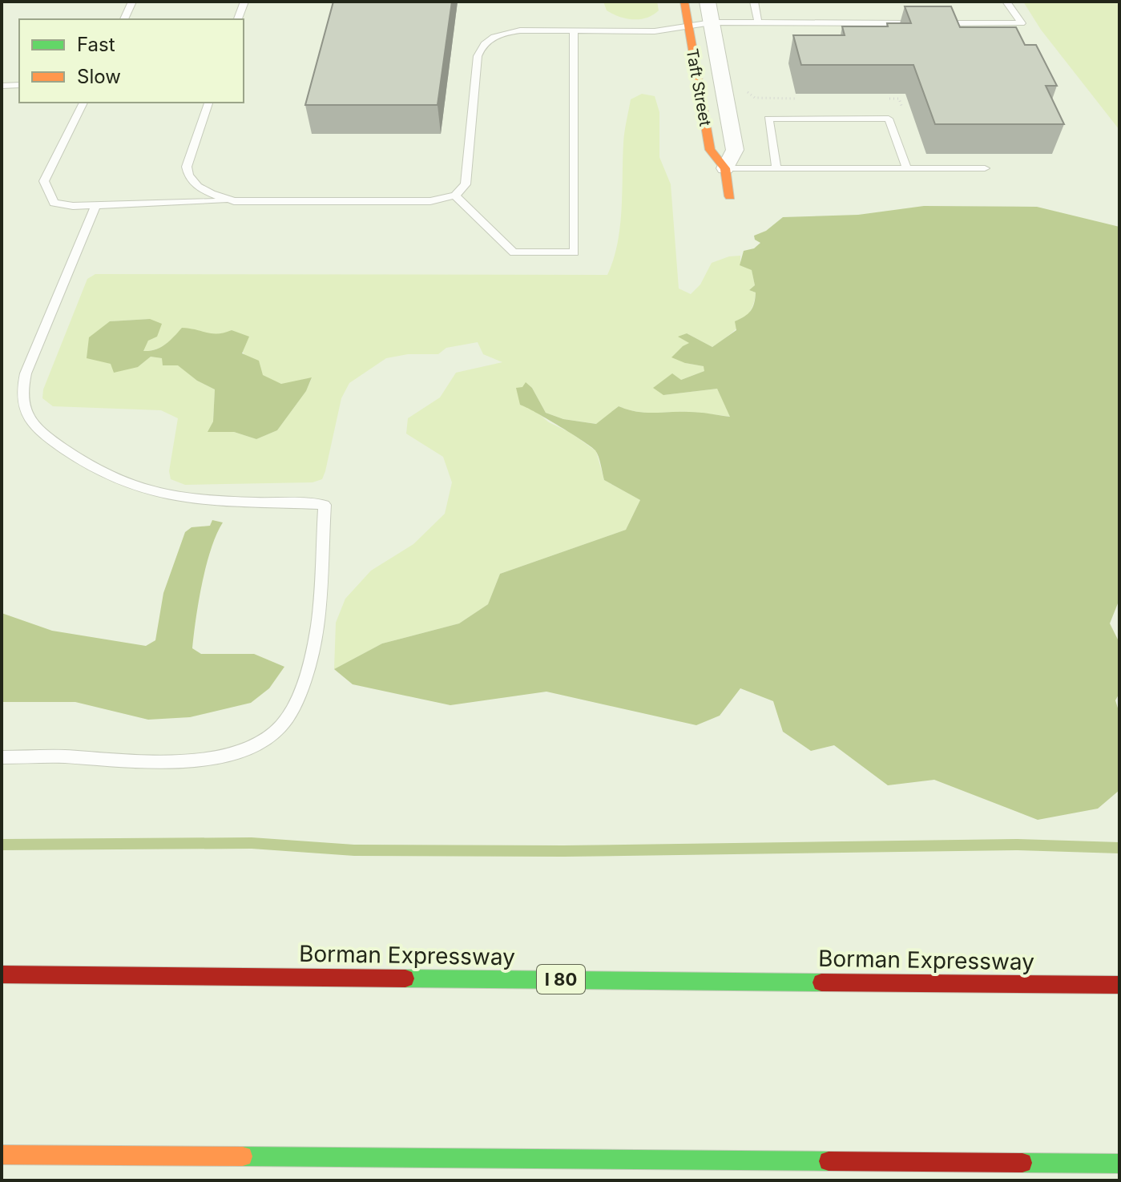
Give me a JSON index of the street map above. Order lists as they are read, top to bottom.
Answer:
{
  "streets": {
    "main road": ["Taft Street", "Borman Expressway", "I 80"]
  },
  "legend": ["Fast", "Slow"]
}
